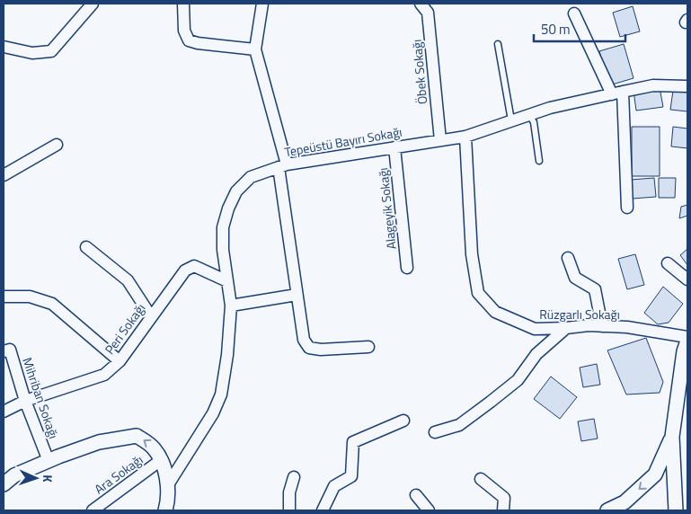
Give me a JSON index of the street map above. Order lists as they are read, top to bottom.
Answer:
{
  "streets": {
    "street": [
      "Öbek Sokağı",
      "Tepeüstü Bayırı Sokağı",
      "Alageyik Sokağı",
      "Rüzgarlı Sokağı",
      "Peri Sokağı",
      "Mihriban Sokağı",
      "Ara Sokağı"
    ]
  },
  "crossings": [
    ["Öbek Sokağı", "Tepeüstü Bayırı Sokağı"],
    ["Tepeüstü Bayırı Sokağı", "Alageyik Sokağı"],
    ["Tepeüstü Bayırı Sokağı", "Rüzgarlı Sokağı"],
    ["Tepeüstü Bayırı Sokağı", "Peri Sokağı"],
    ["Peri Sokağı", "Mihriban Sokağı"]
  ],
  "scale_bar": "50 m",
  "north": "right"
}
